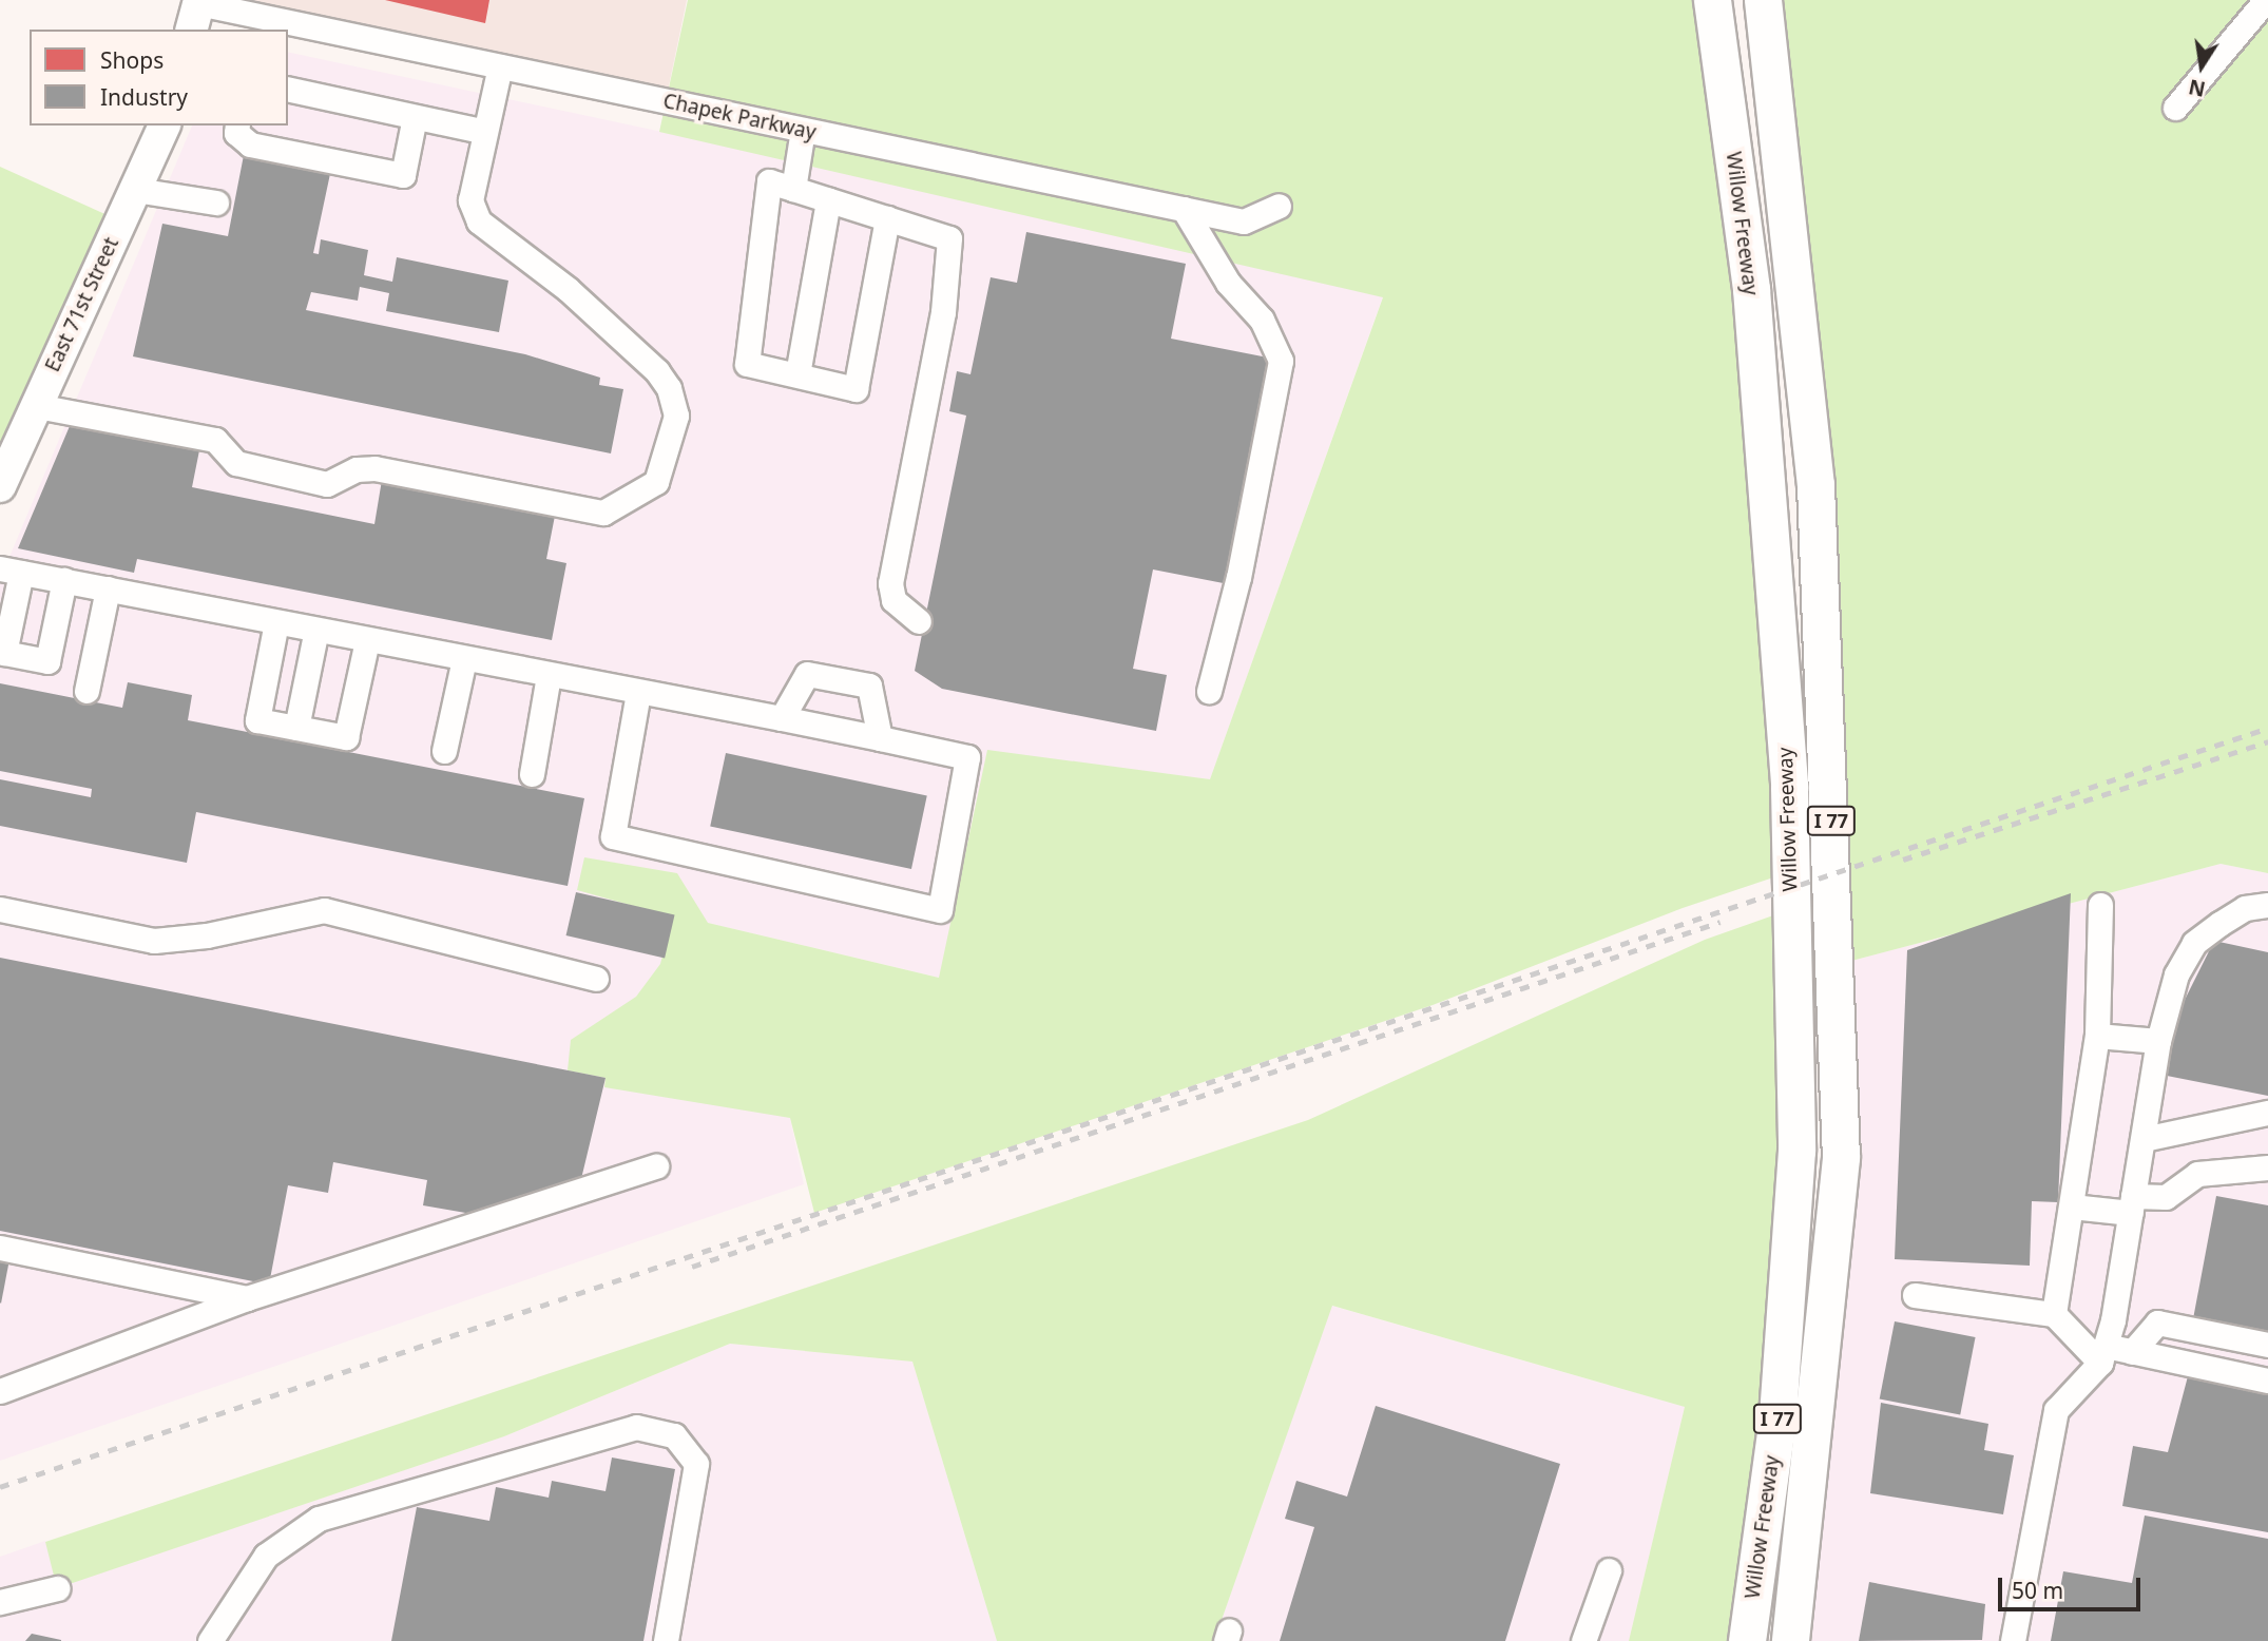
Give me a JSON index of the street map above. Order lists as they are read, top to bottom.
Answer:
{
  "streets": {
    "highway": ["Willow Freeway", "I 77"],
    "main road": ["East 71st Street"],
    "street": ["Chapek Parkway"]
  },
  "legend": ["Shops", "Industry"],
  "scale_bar": "50 m",
  "north": "bottom"
}
